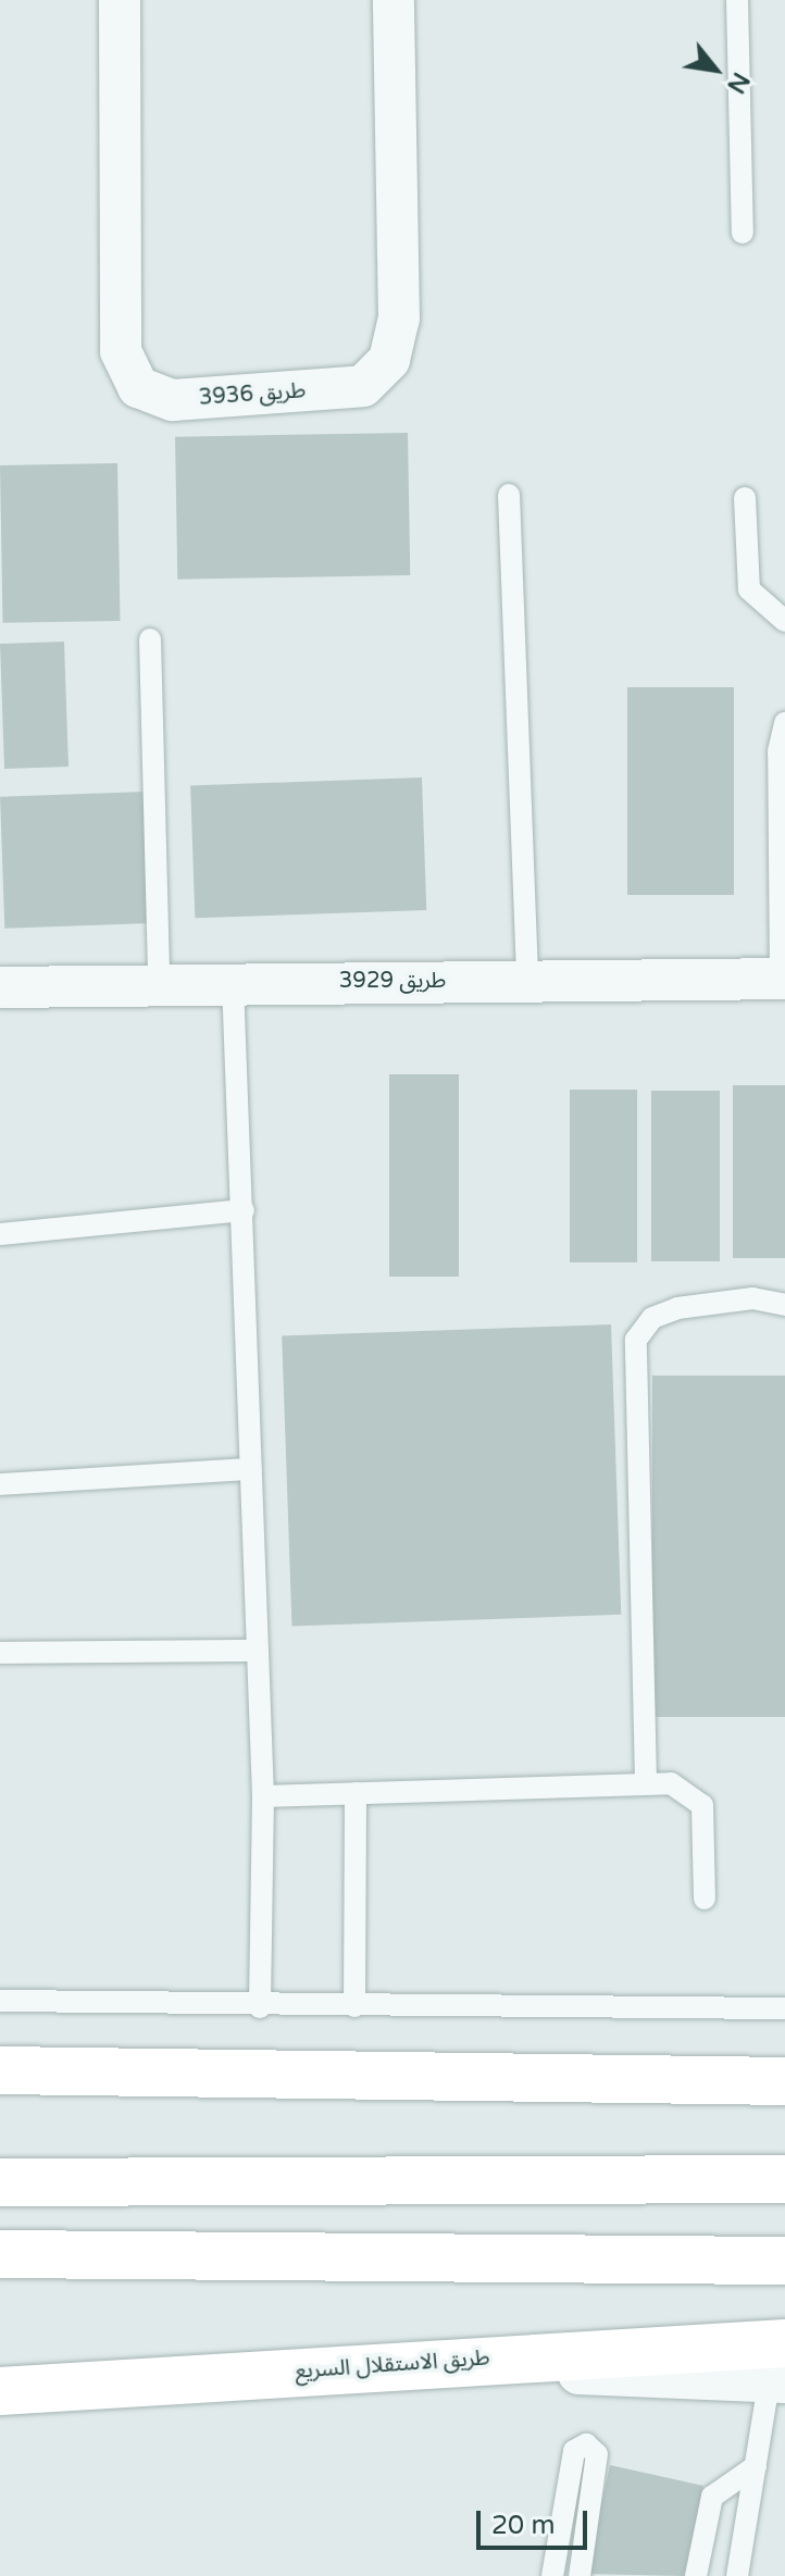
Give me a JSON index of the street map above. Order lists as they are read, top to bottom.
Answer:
{
  "streets": {
    "main road": ["طريق الاستقلال السريع"],
    "street": ["طريق 3936", "طريق 3929"]
  },
  "scale_bar": "20 m",
  "north": "bottom right"
}
